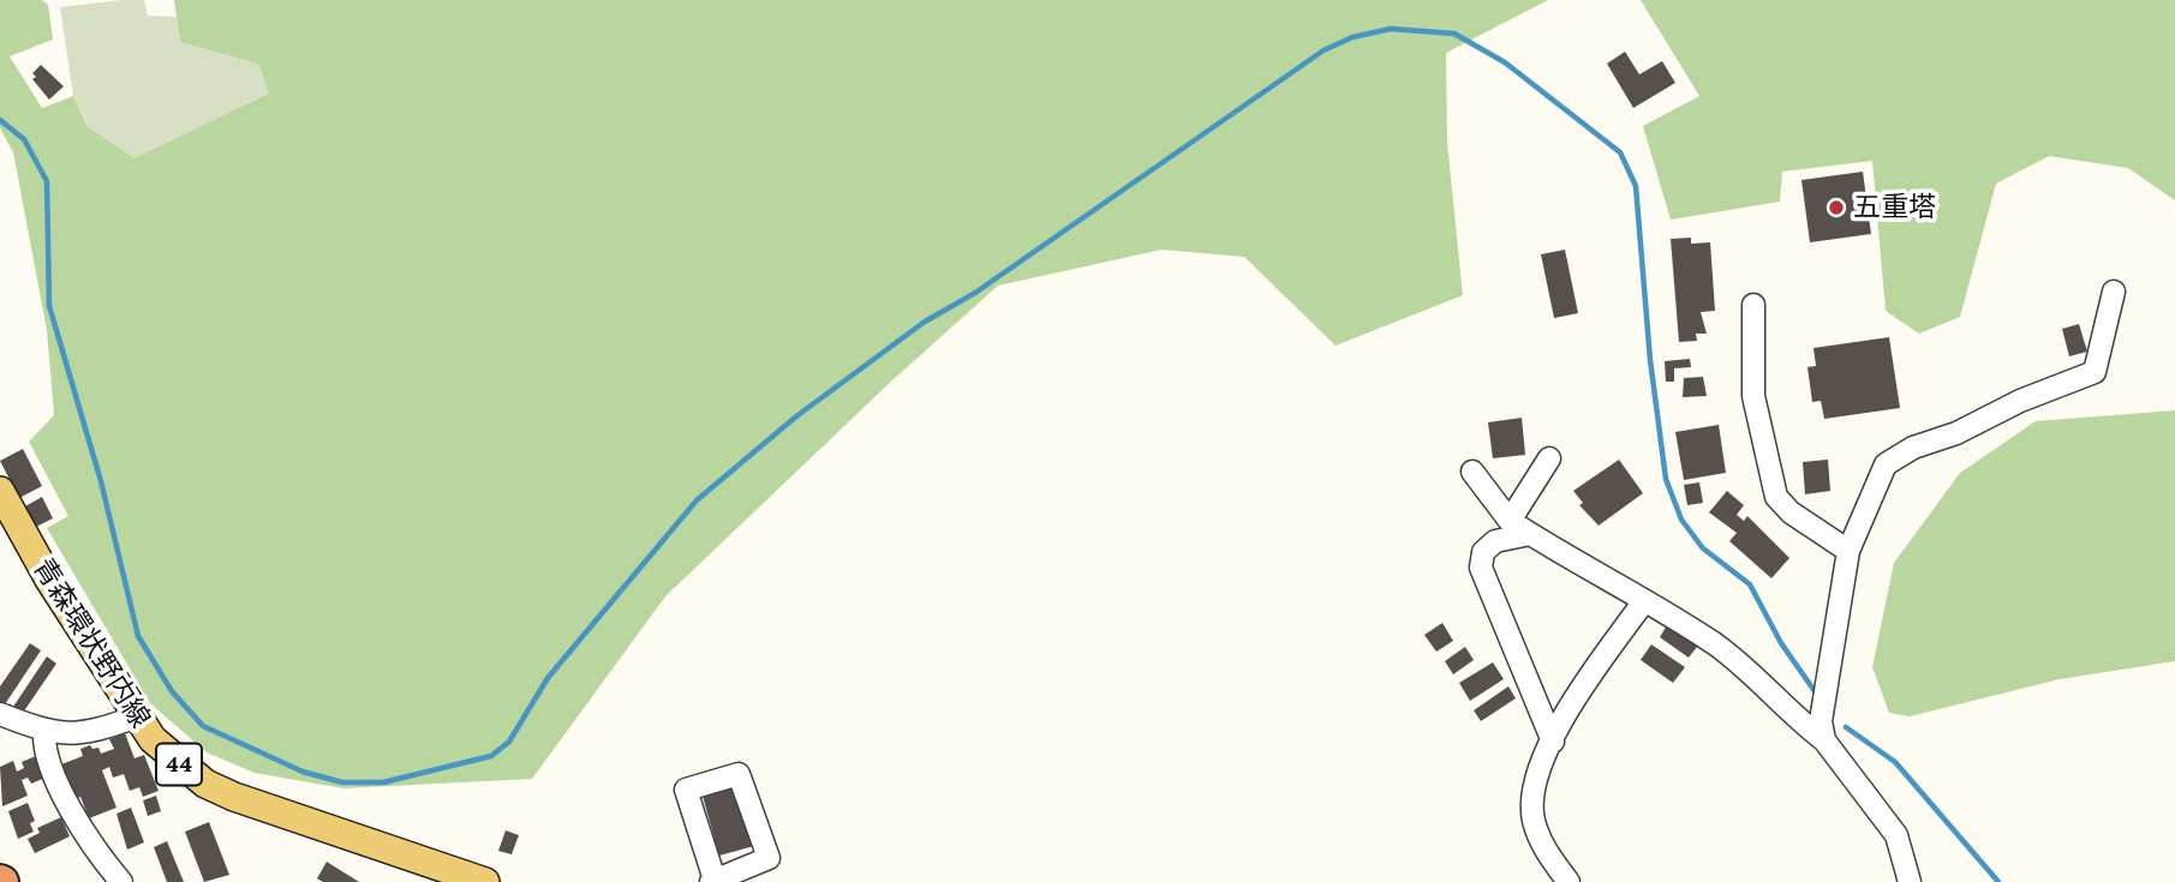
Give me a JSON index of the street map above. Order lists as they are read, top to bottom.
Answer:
{
  "streets": {
    "main road": ["青森環状野内線", "44"]
  },
  "places": ["五重塔"]
}
